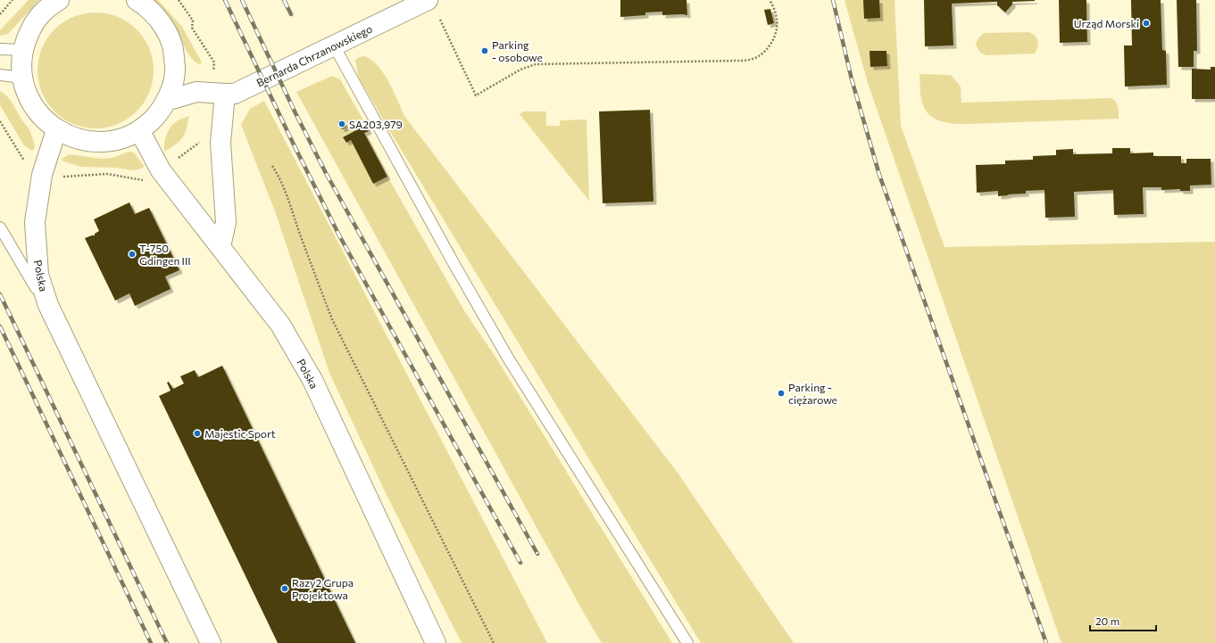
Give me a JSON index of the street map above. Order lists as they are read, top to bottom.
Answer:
{
  "streets": {
    "main road": ["Bernarda Chrzanowskiego", "Polska"]
  },
  "places": [
    "Urząd Morski",
    "Parking - osobowe",
    "SA203,979",
    "T-750 Gdingen III",
    "Parking - ciężarowe",
    "Majestic Sport",
    "Razy2 Grupa Projektowa"
  ],
  "scale_bar": "20 m"
}
